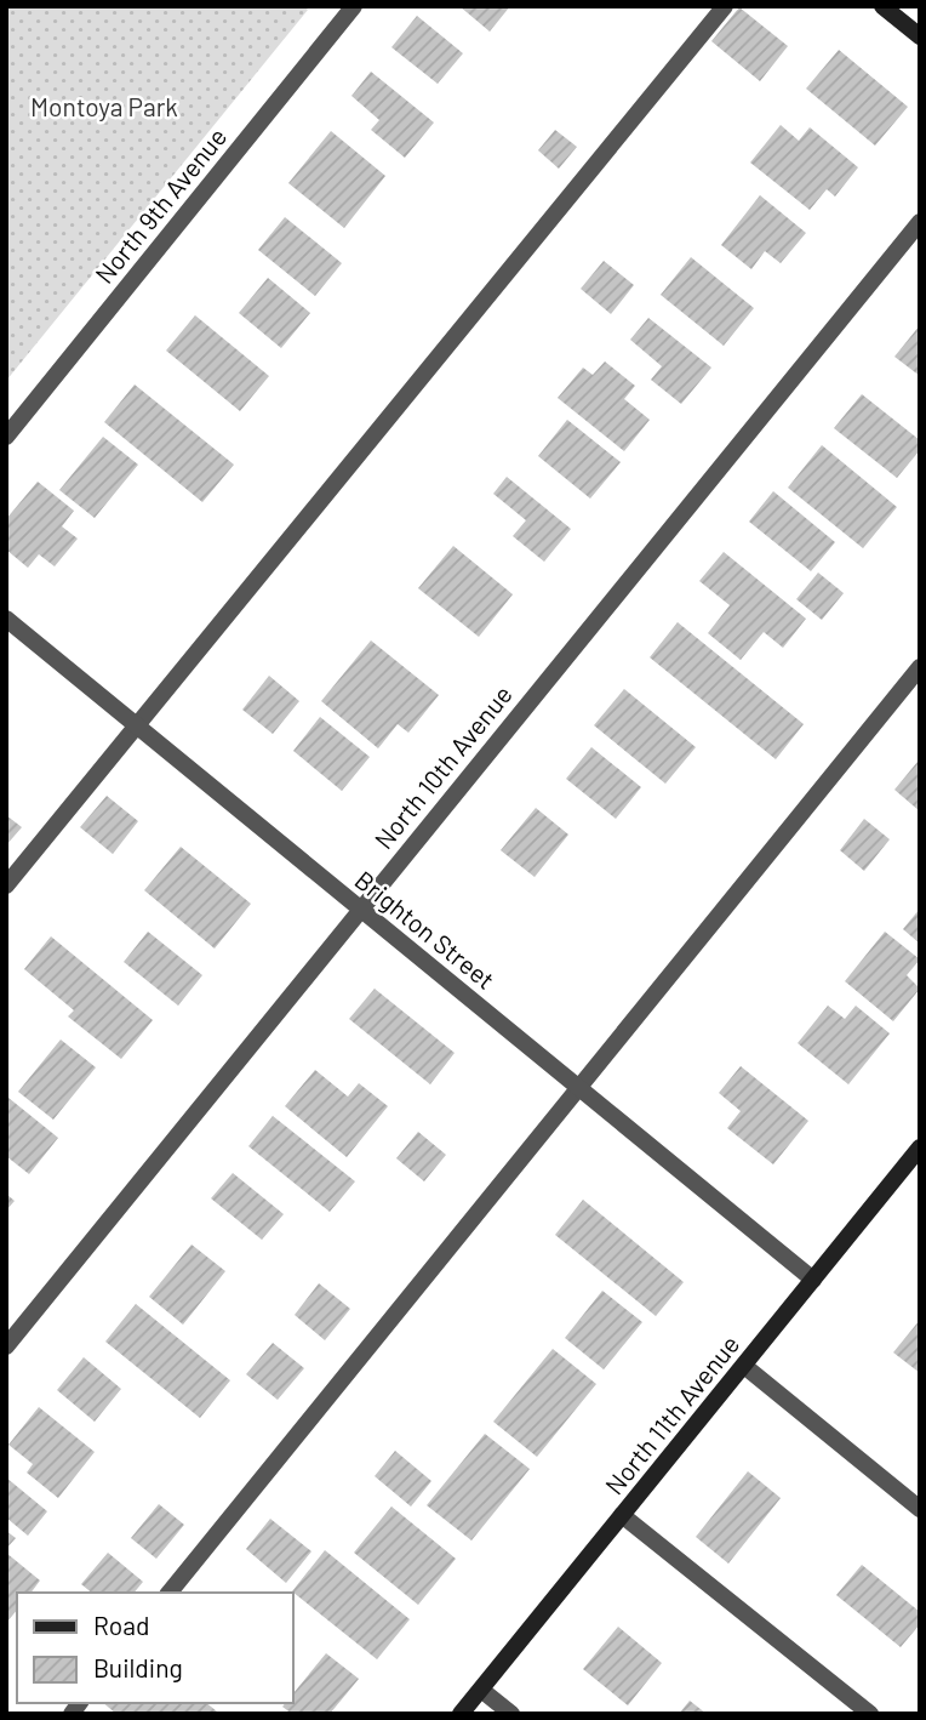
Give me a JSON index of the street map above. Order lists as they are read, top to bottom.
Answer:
{
  "streets": {
    "street": [
      "North 9th Avenue",
      "North 10th Avenue",
      "Brighton Street",
      "North 11th Avenue"
    ]
  },
  "crossings": [
    ["North 10th Avenue", "Brighton Street"],
    ["Brighton Street", "North 11th Avenue"]
  ],
  "parks": ["Montoya Park"],
  "legend": ["Road", "Building"]
}
